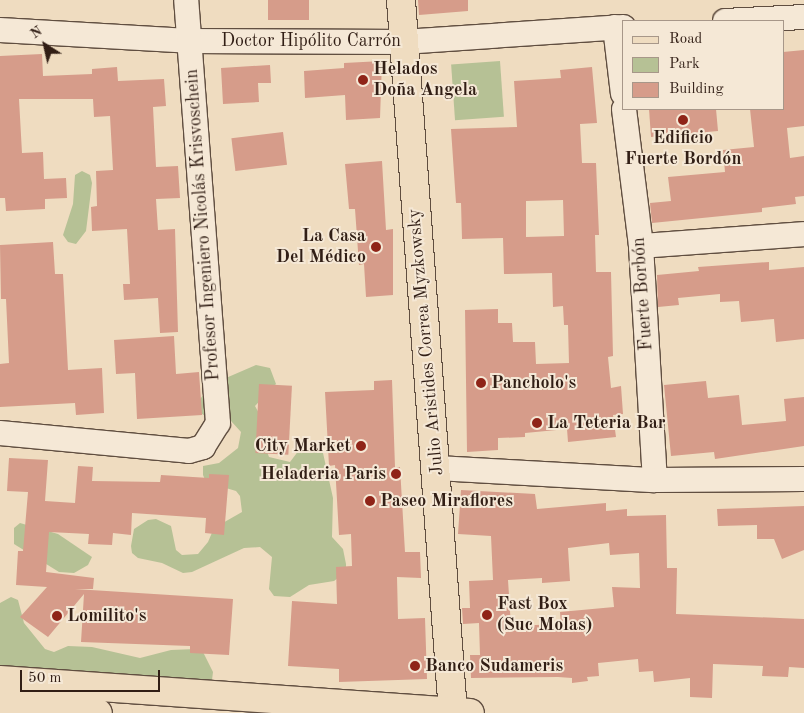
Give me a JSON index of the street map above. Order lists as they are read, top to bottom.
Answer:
{
  "streets": {
    "main road": ["Julio Aristides Correa Myzkowsky"],
    "street": ["Doctor Hipólito Carrón", "Profesor Ingeniero Nicolás Krisvoschein", "Fuerte Borbón"]
  },
  "crossings": [
    ["Doctor Hipólito Carrón", "Profesor Ingeniero Nicolás Krisvoschein"],
    ["Doctor Hipólito Carrón", "Julio Aristides Correa Myzkowsky"]
  ],
  "places": [
    "Helados Doña Angela",
    "Edificio Fuerte Bordón",
    "La Casa Del Médico",
    "Pancholo's",
    "La Teteria Bar",
    "City Market",
    "Heladeria Paris",
    "Paseo Miraflores",
    "Fast Box (Suc Molas)",
    "Lomilito's",
    "Banco Sudameris"
  ],
  "legend": ["Road", "Park", "Building"],
  "scale_bar": "50 m",
  "north": "top left"
}
